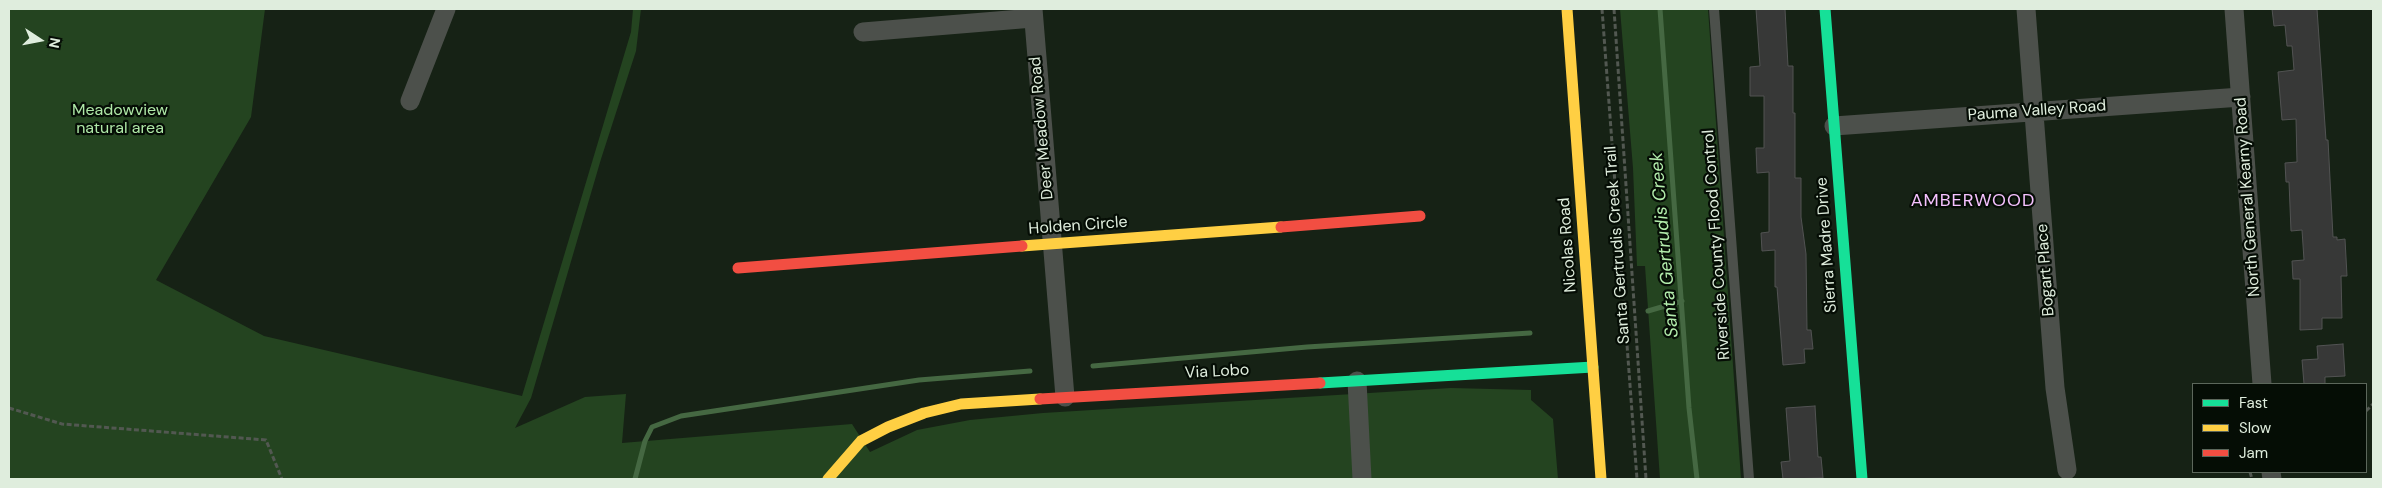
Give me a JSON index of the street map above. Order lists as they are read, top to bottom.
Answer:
{
  "streets": {
    "street": [
      "Pauma Valley Road",
      "Deer Meadow Road",
      "North General Kearny Road",
      "Holden Circle",
      "Nicolas Road",
      "Sierra Madre Drive",
      "Bogart Place",
      "Via Lobo"
    ],
    "lane": ["Riverside County Flood Control"],
    "path": ["Santa Gertrudis Creek Trail"]
  },
  "crossings": [
    ["Pauma Valley Road", "North General Kearny Road"],
    ["Pauma Valley Road", "Sierra Madre Drive"],
    ["Pauma Valley Road", "Bogart Place"],
    ["Deer Meadow Road", "Holden Circle"],
    ["Deer Meadow Road", "Via Lobo"],
    ["Nicolas Road", "Via Lobo"]
  ],
  "districts": ["AMBERWOOD"],
  "water": ["Santa Gertrudis Creek"],
  "parks": ["Meadowview natural area"],
  "legend": ["Fast", "Slow", "Jam"],
  "north": "right"
}
